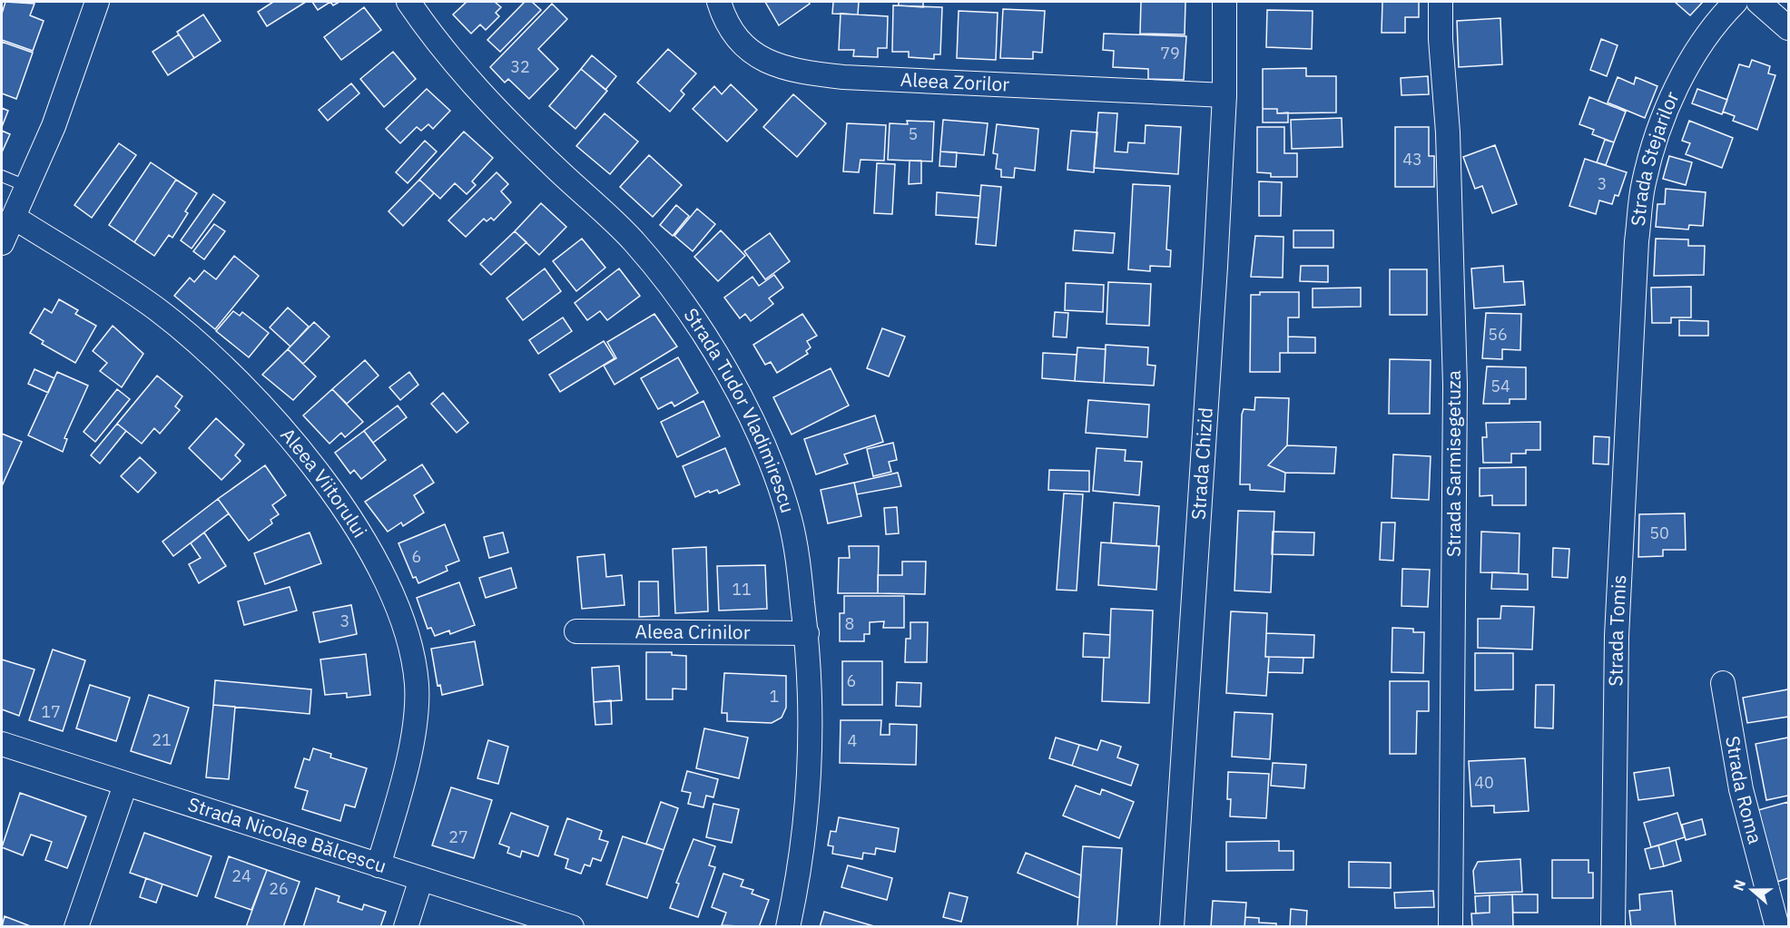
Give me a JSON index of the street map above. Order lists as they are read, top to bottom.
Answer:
{
  "streets": {
    "street": [
      "Aleea Zorilor",
      "Strada Stejarilor",
      "Strada Tudor Vladimirescu",
      "Strada Sarmisegetuza",
      "Strada Chizid",
      "Aleea Viitorului",
      "Strada Tomis",
      "Aleea Crinilor",
      "Strada Roma",
      "Strada Nicolae Bălcescu"
    ]
  },
  "crossings": [
    ["Aleea Zorilor", "Strada Chizid"],
    ["Strada Stejarilor", "Strada Tomis"],
    ["Strada Tudor Vladimirescu", "Aleea Crinilor"],
    ["Aleea Viitorului", "Strada Nicolae Bălcescu"]
  ],
  "house_numbers": [
    "79",
    "32",
    "5",
    "43",
    "3",
    "56",
    "54",
    "50",
    "6",
    "11",
    "3",
    "8",
    "6",
    "1",
    "17",
    "21",
    "4",
    "40",
    "27",
    "24",
    "26"
  ],
  "north": "left"
}
